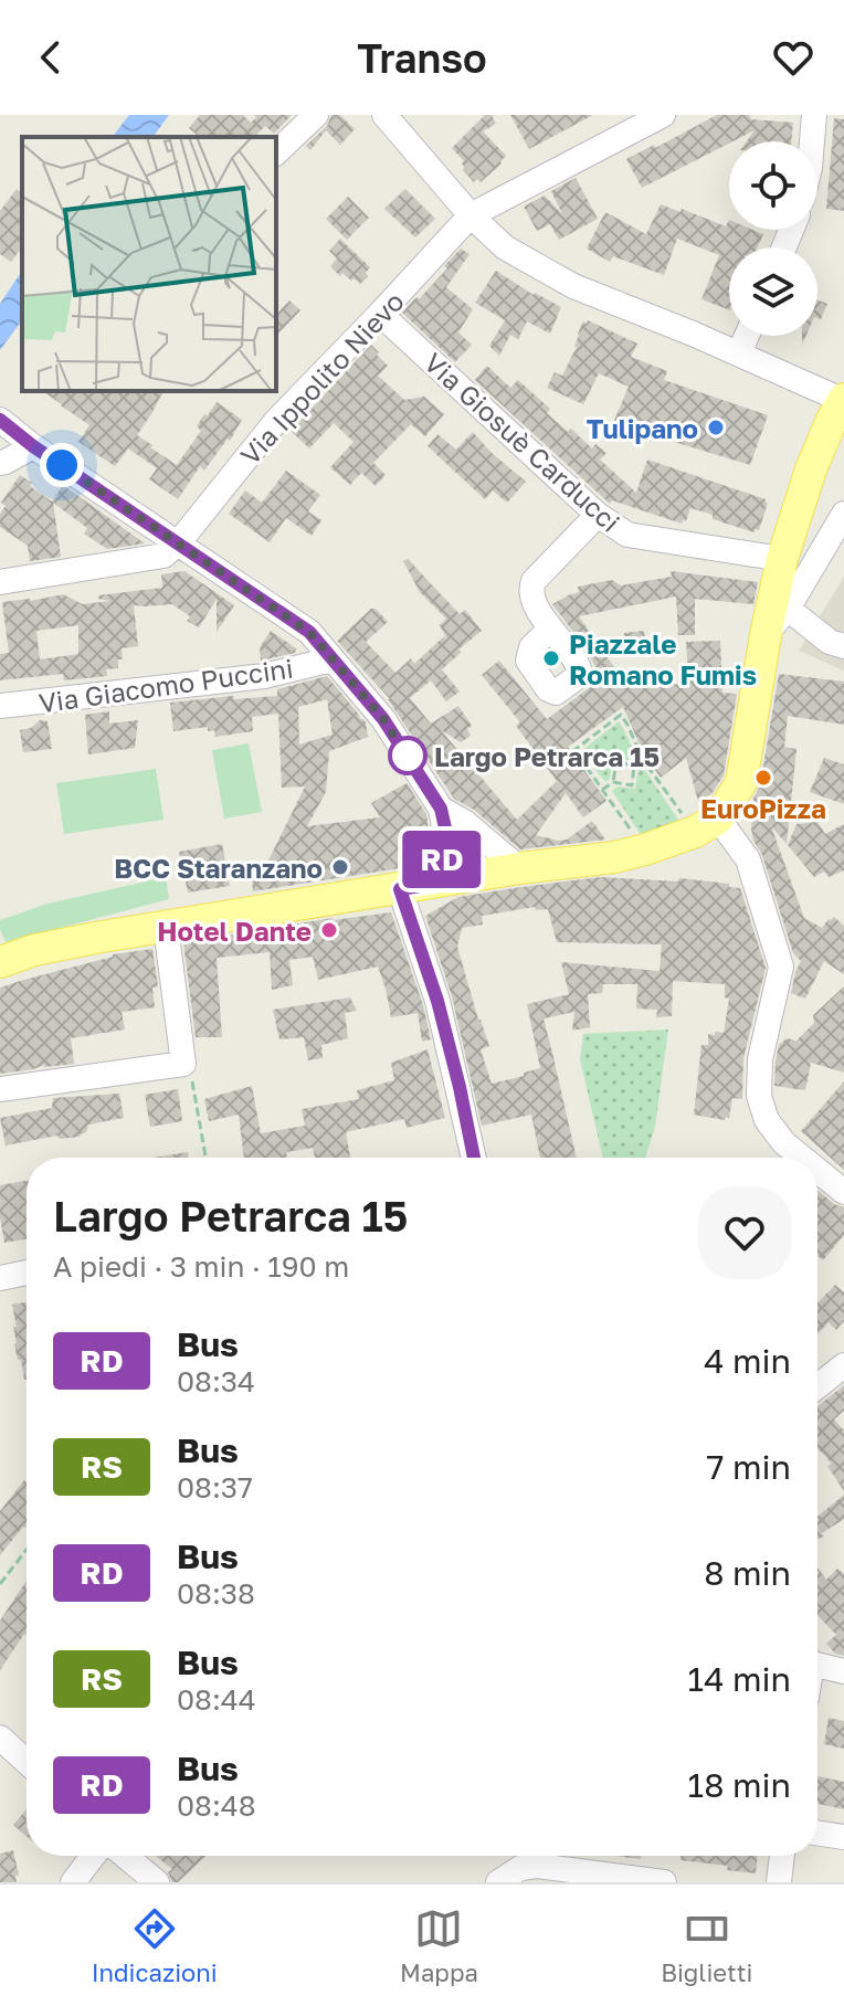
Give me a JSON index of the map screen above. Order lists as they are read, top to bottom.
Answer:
{
  "streets": {
    "street": ["Via Ippolito Nievo", "Via Giosuè Carducci", "Via Giacomo Puccini"]
  },
  "crossings": [
    ["Via Ippolito Nievo", "Via Giosuè Carducci"]
  ],
  "places": [
    "Tulipano",
    "Piazzale Romano Fumis",
    "Largo Petrarca 15",
    "EuroPizza",
    "BCC Staranzano",
    "Hotel Dante"
  ],
  "lines": ["bus line RD"],
  "page": {
    "header": "Transo",
    "on_map": "RD",
    "heading": ["Largo Petrarca 15", "A piedi · 3 min · 190 m"],
    "list": [
      {
        "mark": "RD",
        "name": "Bus",
        "note": "08:34",
        "value": "4 min"
      },
      {
        "mark": "RS",
        "name": "Bus",
        "note": "08:37",
        "value": "7 min"
      },
      {
        "mark": "RD",
        "name": "Bus",
        "note": "08:38",
        "value": "8 min"
      },
      {
        "mark": "RS",
        "name": "Bus",
        "note": "08:44",
        "value": "14 min"
      },
      {
        "mark": "RD",
        "name": "Bus",
        "note": "08:48",
        "value": "18 min"
      }
    ],
    "tabs": ["Indicazioni", "Mappa", "Biglietti"]
  }
}
